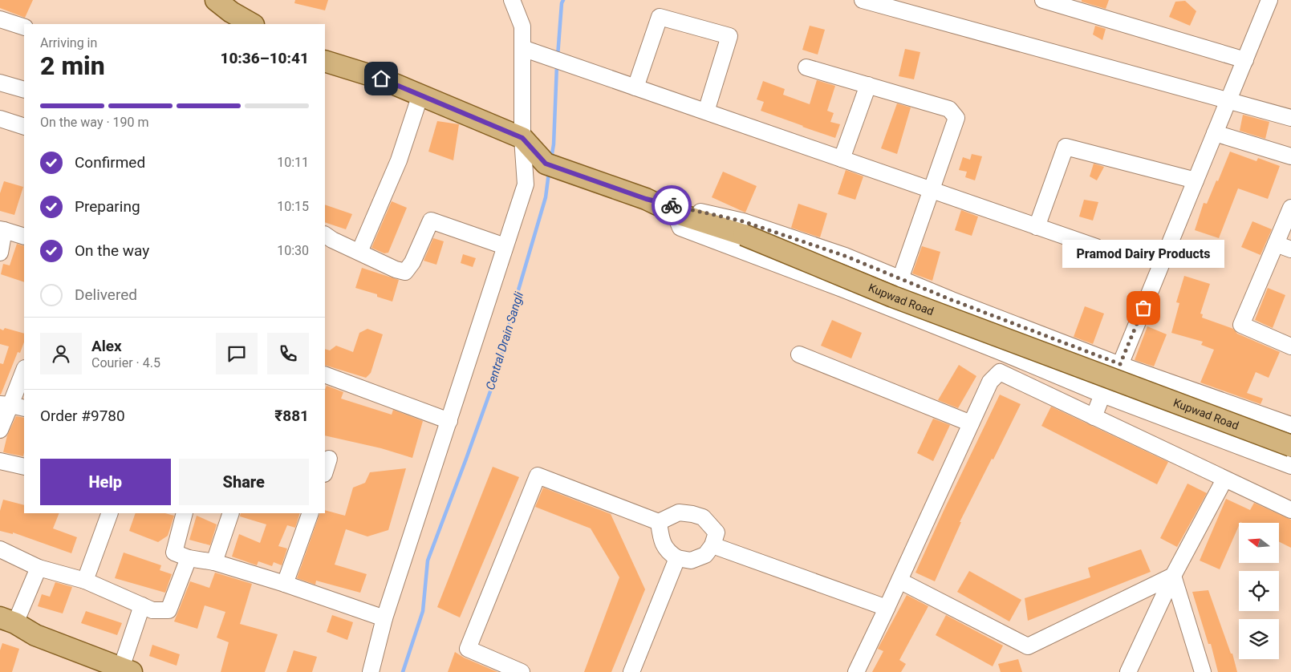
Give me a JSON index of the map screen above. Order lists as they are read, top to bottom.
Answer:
{
  "streets": {
    "main road": ["Kupwad Road"]
  },
  "water": ["Central Drain Sangli"],
  "places": ["Pramod Dairy Products"],
  "north": "left",
  "page": {
    "heading": ["2 min", "Arriving in", "10:36–10:41"],
    "panel": [
      "Alex",
      "Courier · 4.5",
      "Order #9780",
      "₹881"
    ],
    "bar": "On the way · 190 m",
    "list": [
      ["Confirmed", "10:11"],
      ["Preparing", "10:15"],
      ["On the way", "10:30"],
      "Delivered"
    ],
    "bubble": "Pramod Dairy Products",
    "buttons": ["Help", "Share"]
  }
}
